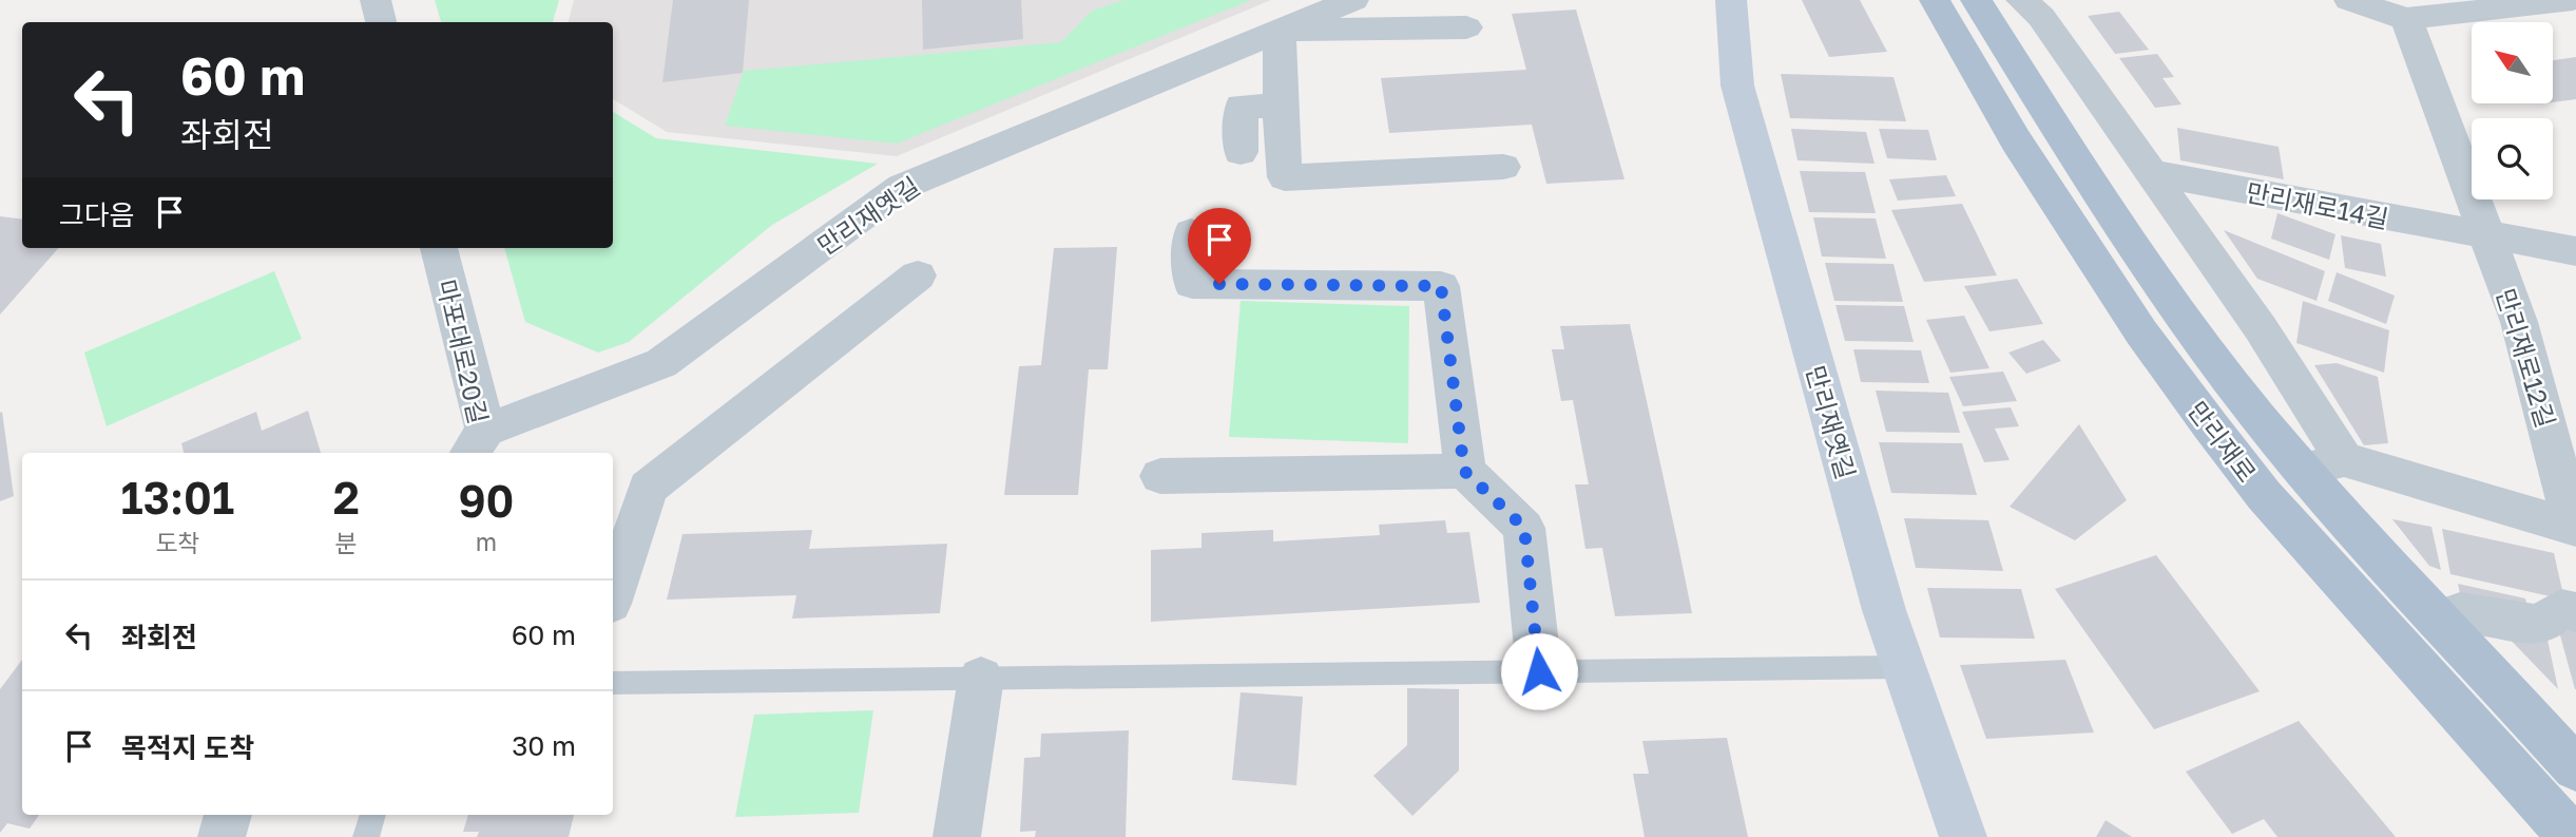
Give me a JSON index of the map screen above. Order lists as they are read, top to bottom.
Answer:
{
  "streets": {
    "main road": ["만리재로"],
    "street": [
      "만리재로14길",
      "만리재옛길",
      "마포대로20길",
      "만리재로12길"
    ]
  },
  "crossings": [
    ["만리재로14길", "만리재로12길"],
    ["만리재옛길", "마포대로20길"],
    ["만리재로12길", "만리재로"]
  ],
  "north": "top left",
  "page": {
    "turn": ["60 m", "좌회전"],
    "then": "그다음",
    "eta": [
      "13:01",
      "도착",
      "2",
      "분",
      "90",
      "m"
    ],
    "list": [
      {
        "name": "좌회전",
        "value": "60 m"
      },
      {
        "name": "목적지 도착",
        "value": "30 m"
      }
    ]
  }
}
